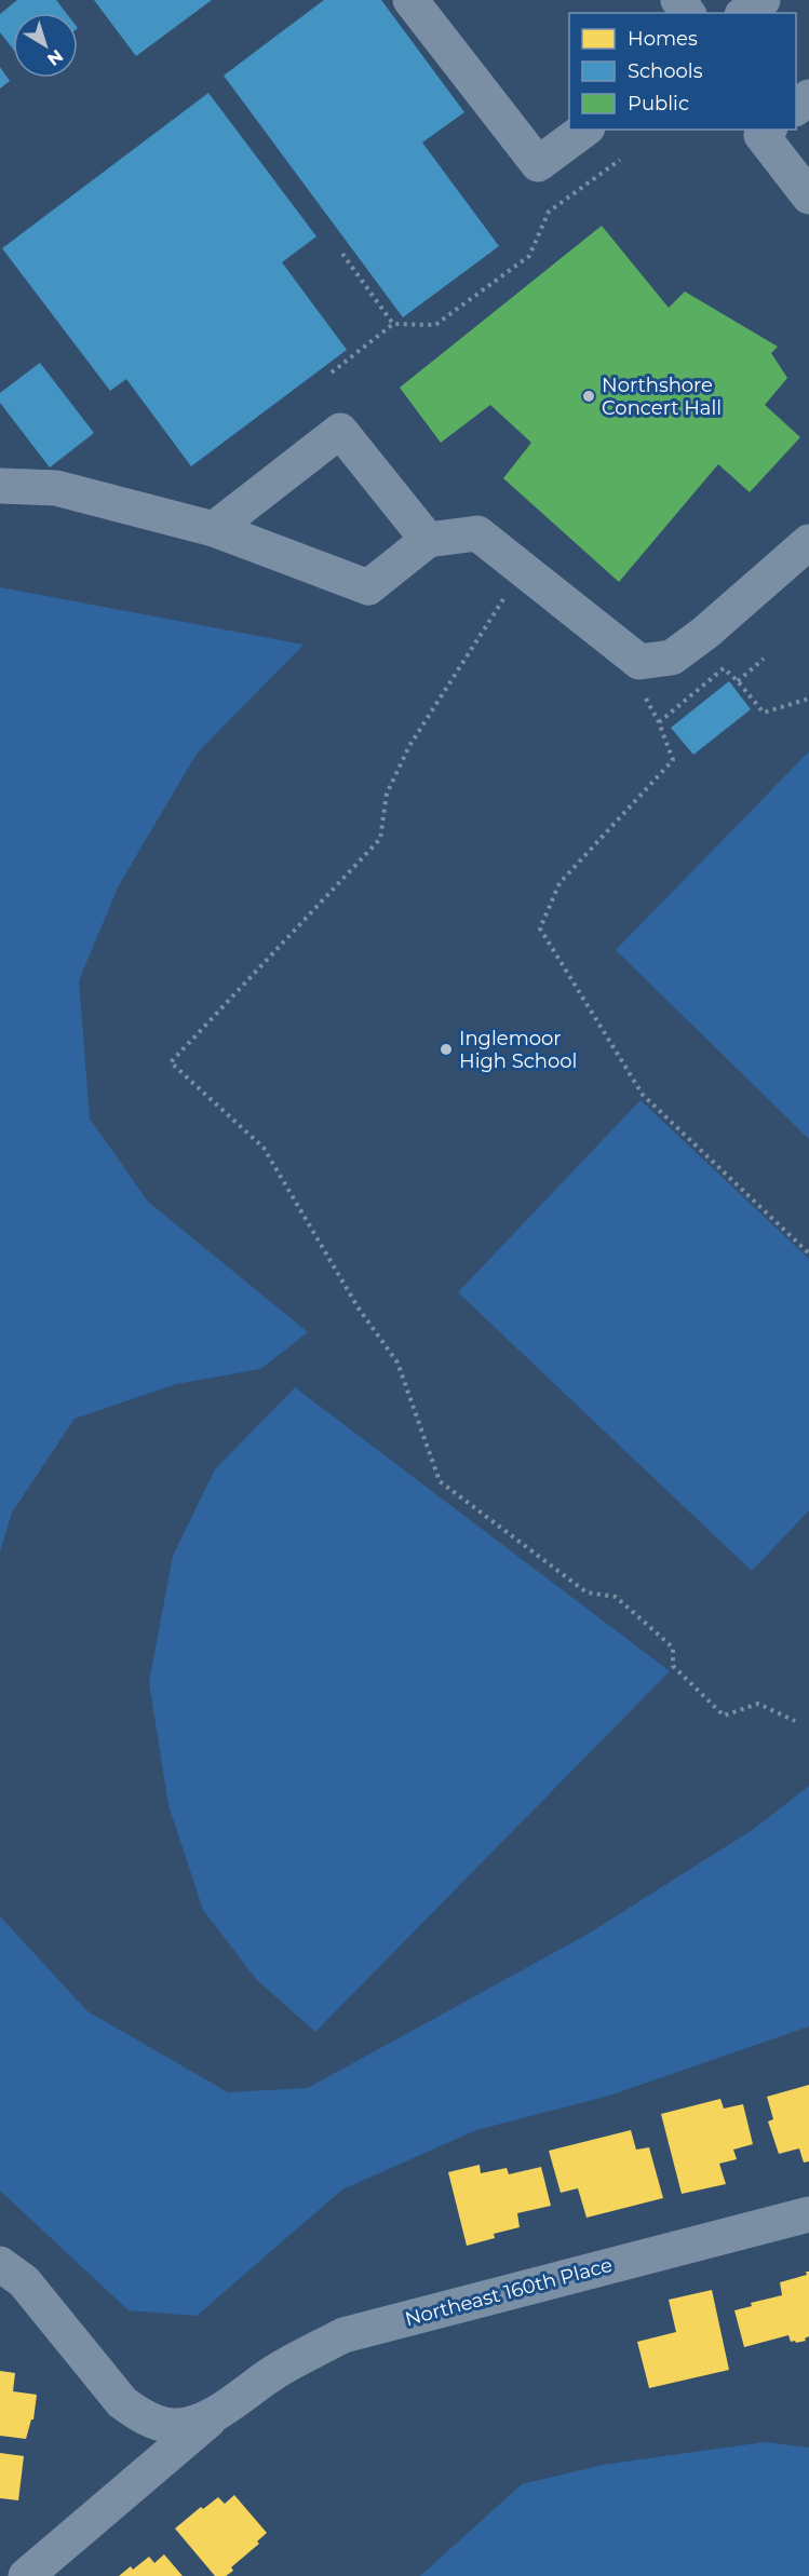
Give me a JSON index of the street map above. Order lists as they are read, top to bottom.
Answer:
{
  "streets": {
    "street": ["Northeast 160th Place"]
  },
  "places": ["Northshore Concert Hall", "Inglemoor High School"],
  "legend": ["Homes", "Schools", "Public"],
  "north": "bottom right"
}
